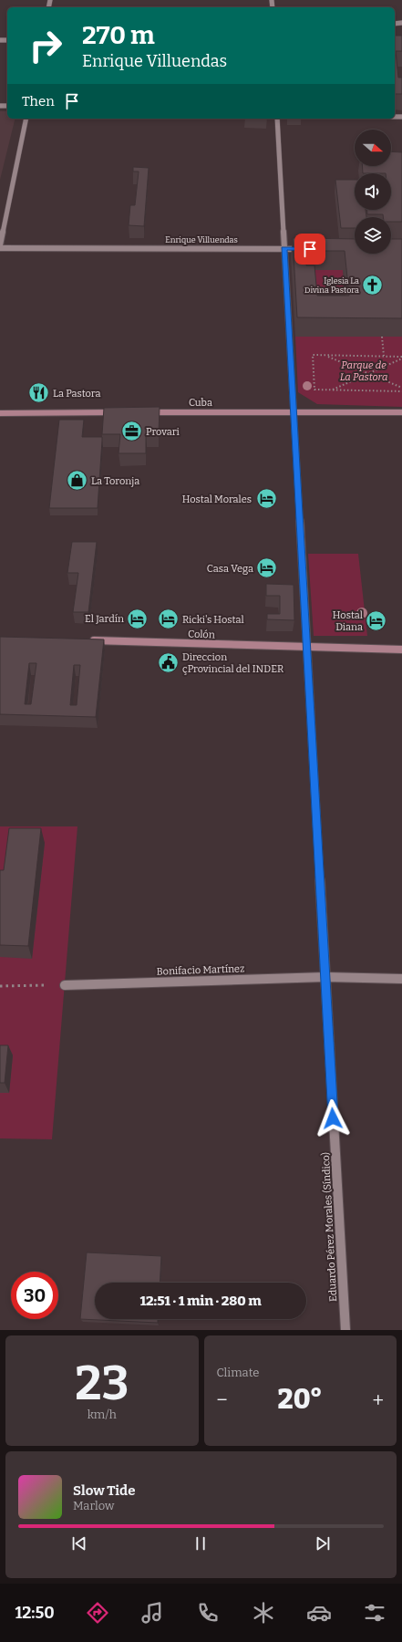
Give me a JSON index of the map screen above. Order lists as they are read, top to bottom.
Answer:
{
  "streets": {
    "street": [
      "Enrique Villuendas",
      "Cuba",
      "Colón",
      "Bonifacio Martínez",
      "Eduardo Pérez Morales (Síndico)"
    ]
  },
  "crossings": [
    ["Enrique Villuendas", "Eduardo Pérez Morales (Síndico)"],
    ["Cuba", "Eduardo Pérez Morales (Síndico)"],
    ["Colón", "Eduardo Pérez Morales (Síndico)"],
    ["Bonifacio Martínez", "Eduardo Pérez Morales (Síndico)"]
  ],
  "parks": ["Parque de La Pastora"],
  "places": {
    "church": ["Iglesia La Divina Pastora"],
    "restaurant": ["La Pastora"],
    "office": ["Provari"],
    "shop": ["La Toronja"],
    "hotel": [
      "Hostal Morales",
      "Casa Vega",
      "El Jardín",
      "Ricki's Hostal",
      "Hostal Diana"
    ],
    "public building": ["Direccion çProvincial del INDER"]
  },
  "north": "right",
  "page": {
    "turn": ["270 m", "Enrique Villuendas"],
    "then": "Then",
    "limit": "30",
    "trip": "12:51 · 1 min · 280 m",
    "tile": [
      ["23", "km/h"],
      "Climate"
    ],
    "heat": ["−", "20°", "+"],
    "song": ["Slow Tide", "Marlow"],
    "tabs": "12:50"
  }
}
